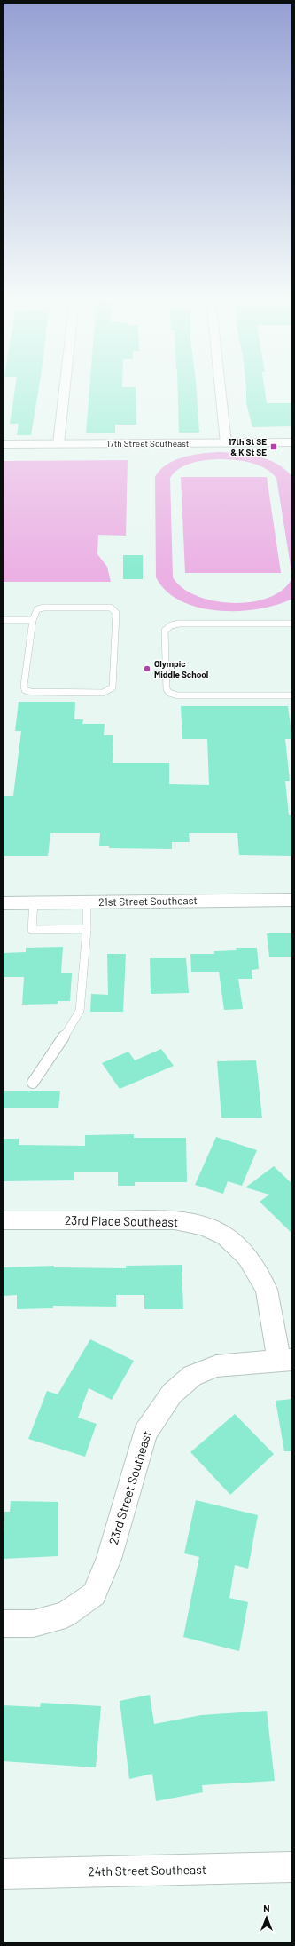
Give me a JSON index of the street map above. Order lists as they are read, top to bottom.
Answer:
{
  "streets": {
    "street": [
      "17th Street Southeast",
      "21st Street Southeast",
      "23rd Place Southeast",
      "23rd Street Southeast",
      "24th Street Southeast"
    ]
  },
  "crossings": [
    ["23rd Place Southeast", "23rd Street Southeast"]
  ],
  "places": {
    "transit": ["17th St SE & K St SE"],
    "other": ["Olympic Middle School"]
  },
  "north": "top"
}
